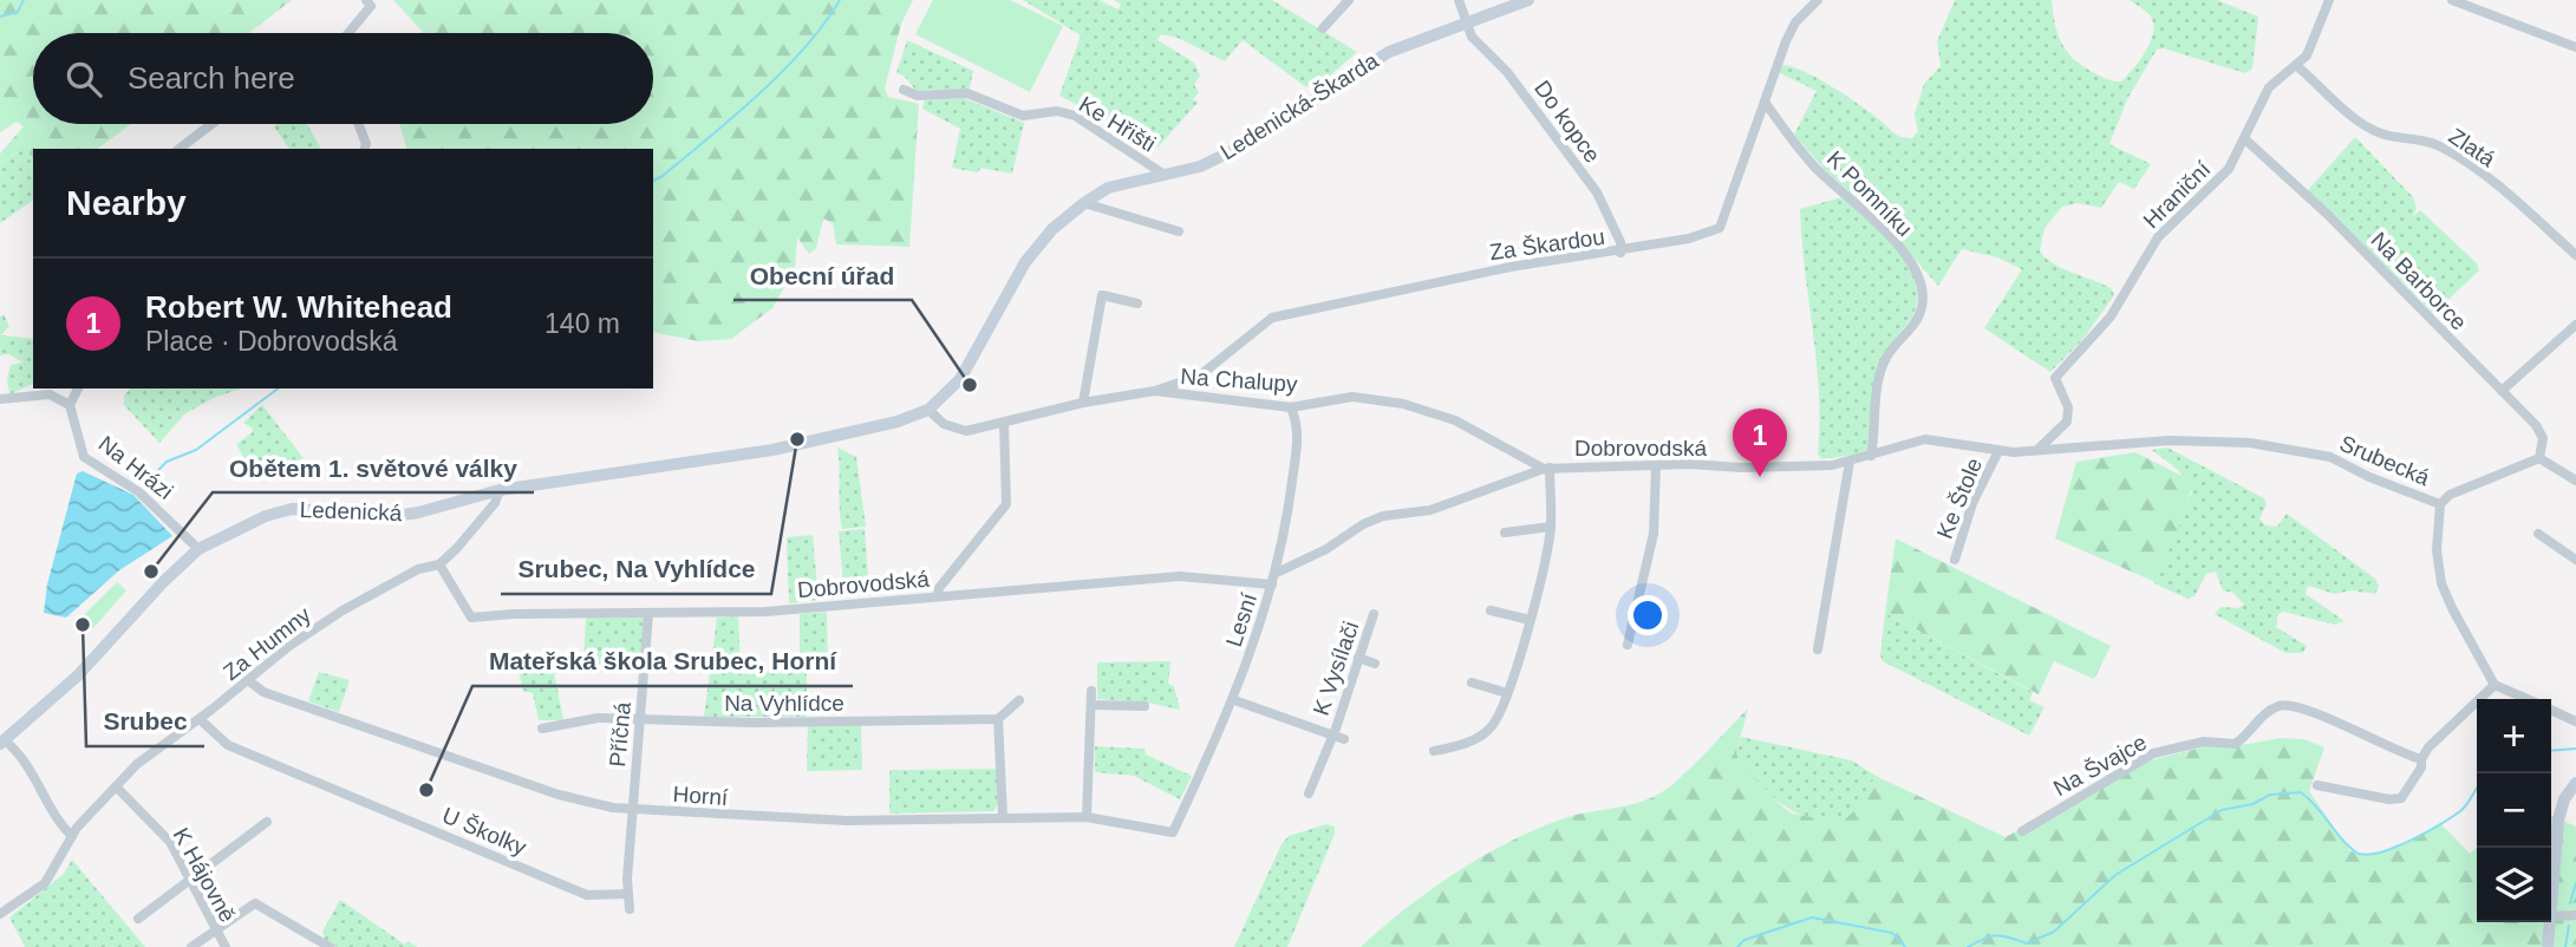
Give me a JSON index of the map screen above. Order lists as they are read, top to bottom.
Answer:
{
  "streets": {
    "main road": ["Ledenická-Škarda", "Ledenická"],
    "street": [
      "Do kopce",
      "Ke Hřišti",
      "Zlatá",
      "K Pomníku",
      "Hraniční",
      "Za Škardou",
      "Na Barborce",
      "Na Chalupy",
      "Dobrovodská",
      "Srubecká",
      "Na Hrázi",
      "Ke Štole",
      "Lesní",
      "Za Humny",
      "K Vysílači",
      "Na Vyhlídce",
      "Příčná",
      "Na Švajce",
      "Horní",
      "U Školky",
      "K Hájovně"
    ]
  },
  "crossings": [
    ["Ledenická-Škarda", "Do kopce"],
    ["Ledenická-Škarda", "Ke Hřišti"],
    ["Ledenická-Škarda", "Na Chalupy"],
    ["Ledenická-Škarda", "Ledenická"],
    ["Do kopce", "Za Škardou"],
    ["Zlatá", "Hraniční"],
    ["K Pomníku", "Za Škardou"],
    ["K Pomníku", "Dobrovodská"],
    ["Hraniční", "Na Barborce"],
    ["Hraniční", "Dobrovodská"],
    ["Za Škardou", "Na Chalupy"],
    ["Na Chalupy", "Dobrovodská"],
    ["Na Chalupy", "Ledenická"],
    ["Na Chalupy", "Lesní"],
    ["Dobrovodská", "Srubecká"],
    ["Dobrovodská", "Ke Štole"],
    ["Dobrovodská", "Lesní"],
    ["Dobrovodská", "Za Humny"],
    ["Dobrovodská", "Příčná"],
    ["Na Hrázi", "Ledenická"],
    ["Ledenická", "Za Humny"],
    ["Lesní", "K Vysílači"],
    ["Lesní", "Horní"],
    ["Za Humny", "Horní"],
    ["Za Humny", "U Školky"],
    ["Za Humny", "K Hájovně"],
    ["Na Vyhlídce", "Příčná"],
    ["Příčná", "Horní"],
    ["Příčná", "U Školky"]
  ],
  "places": [
    "Obecní úřad",
    "Srubec, Na Vyhlídce",
    "Obětem 1. světové války",
    "Srubec",
    "Mateřská škola Srubec, Horní"
  ],
  "page": {
    "search": "Search here",
    "heading": "Nearby",
    "list": [
      {
        "mark": "1",
        "name": "Robert W. Whitehead",
        "note": "Place · Dobrovodská",
        "value": "140 m"
      }
    ],
    "pins": "1",
    "map_buttons": ["+", "−"]
  }
}
